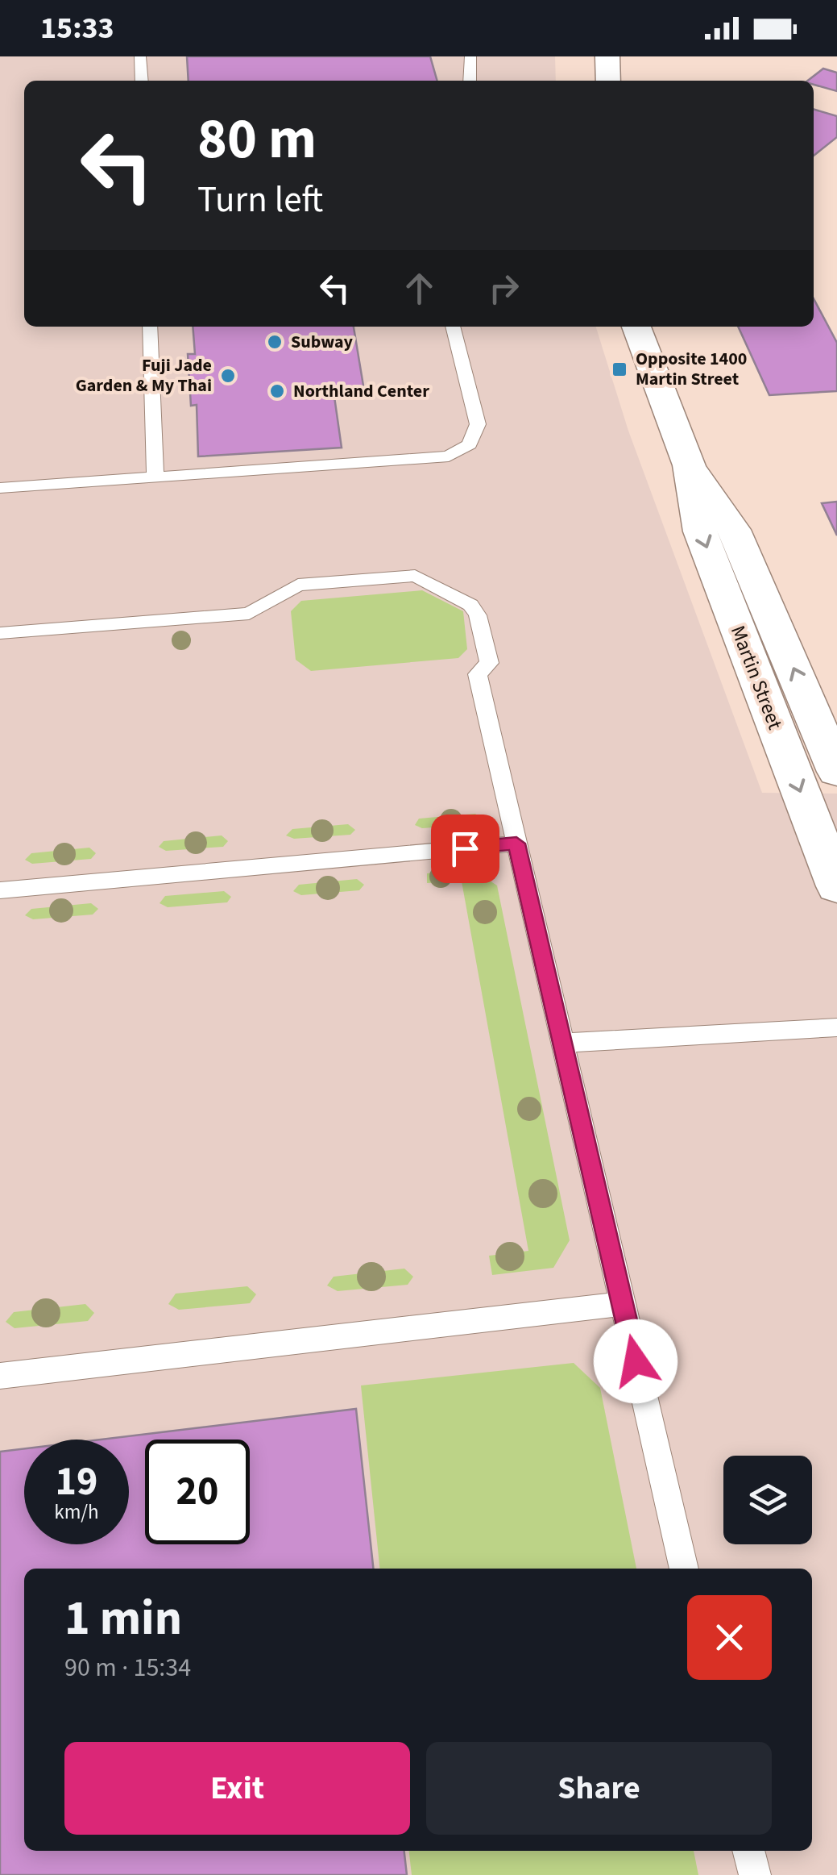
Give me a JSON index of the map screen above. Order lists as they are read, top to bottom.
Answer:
{
  "streets": {
    "street": ["Martin Street"]
  },
  "places": {
    "other": ["Subway", "Fuji Jade Garden & My Thai", "Northland Center"],
    "transit": ["Opposite 1400 Martin Street"]
  },
  "page": {
    "status": "15:33",
    "turn": ["80 m", "Turn left"],
    "speed": "19 km/h",
    "limit": "20",
    "heading": ["1 min", "90 m · 15:34"],
    "buttons": ["Exit", "Share"]
  }
}
